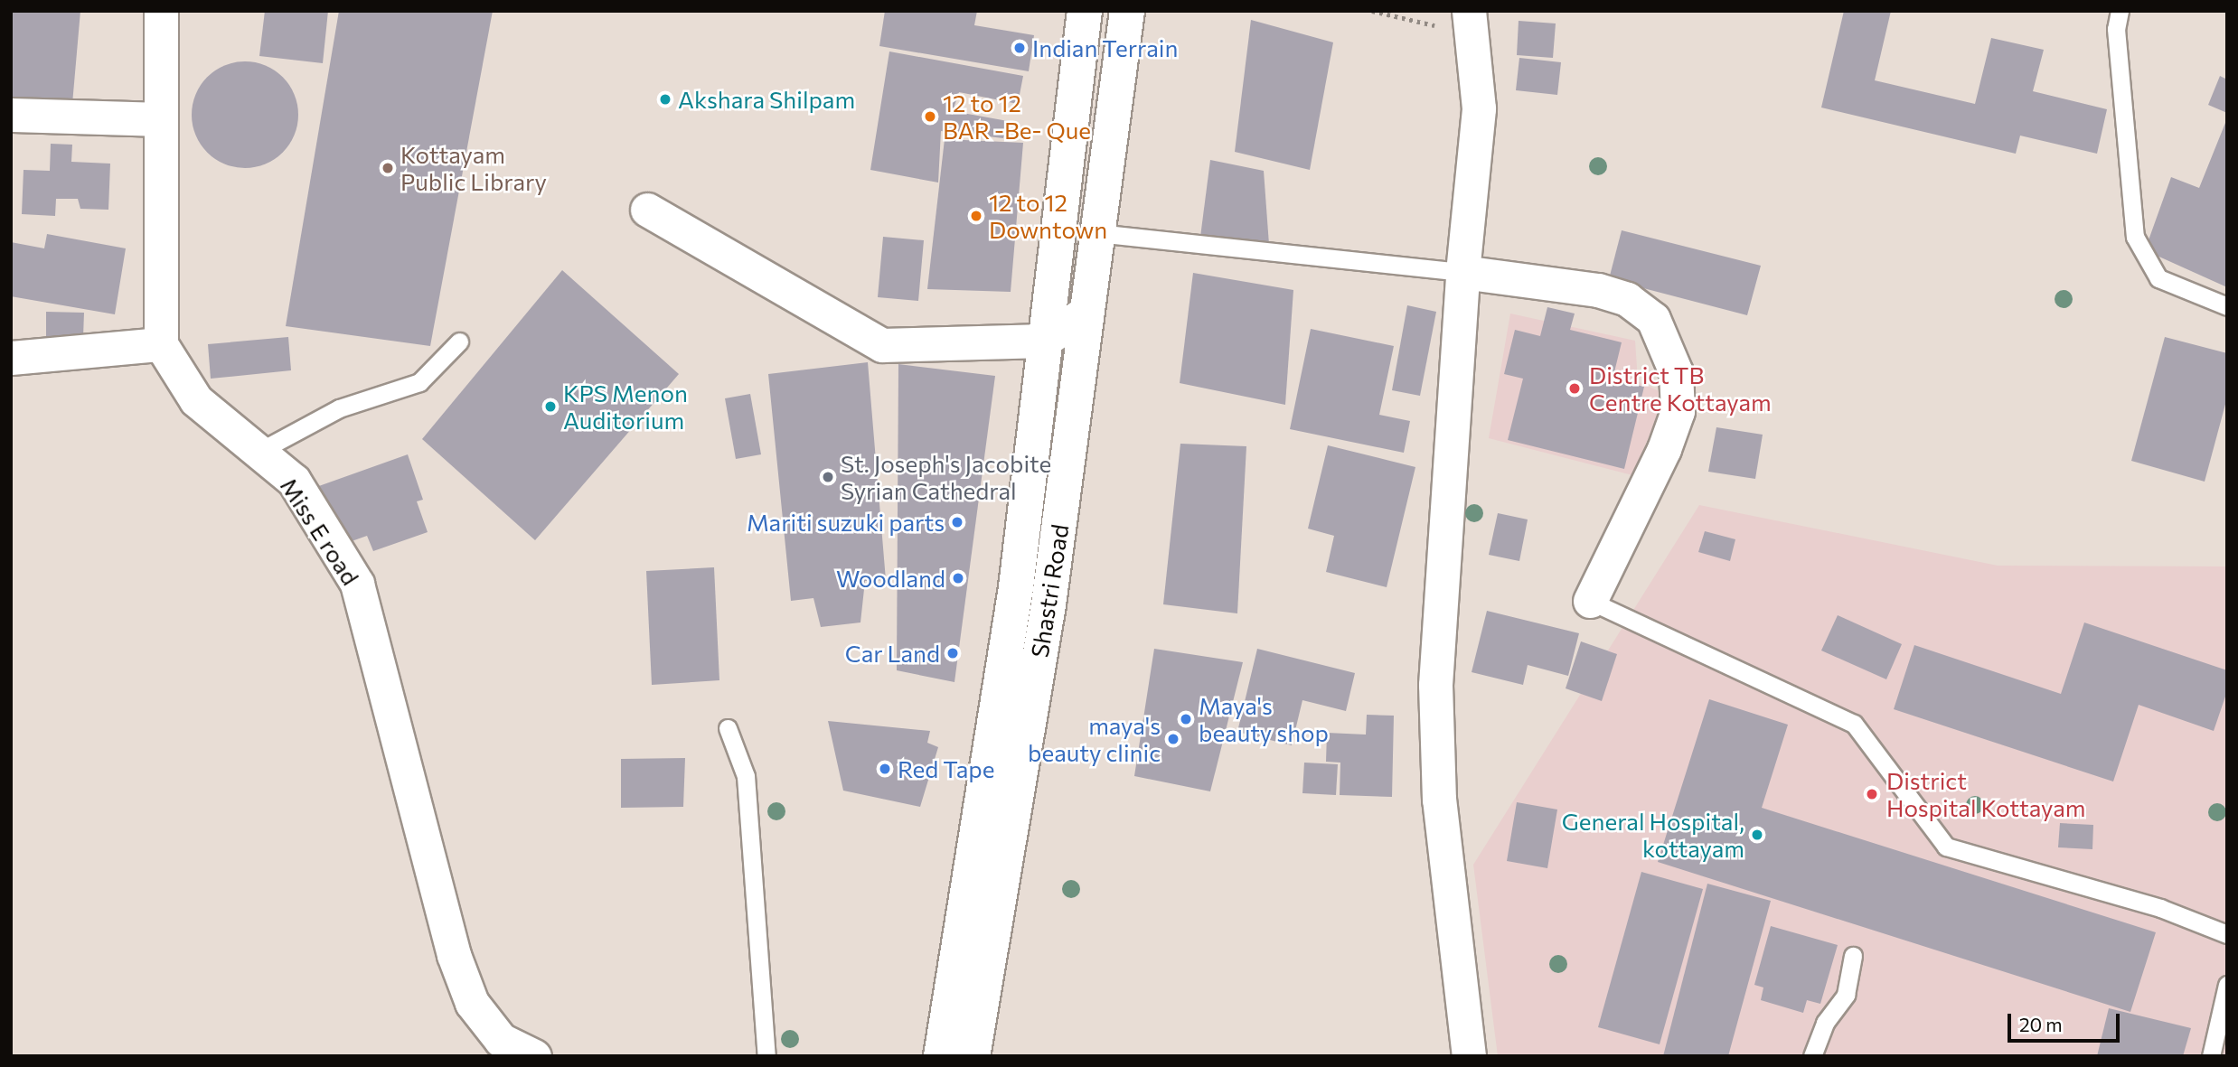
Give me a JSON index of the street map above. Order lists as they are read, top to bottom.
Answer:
{
  "streets": {
    "highway": ["Shastri Road"],
    "street": ["Miss E road"]
  },
  "places": [
    "Indian Terrain",
    "Akshara Shilpam",
    "12 to 12 BAR -Be- Que",
    "Kottayam Public Library",
    "12 to 12 Downtown",
    "District TB Centre Kottayam",
    "KPS Menon Auditorium",
    "St. Joseph's Jacobite Syrian Cathedral",
    "Mariti suzuki parts",
    "Woodland",
    "Car Land",
    "Maya's beauty shop",
    "maya's beauty clinic",
    "Red Tape",
    "District Hospital Kottayam",
    "General Hospital, kottayam"
  ],
  "scale_bar": "20 m"
}
